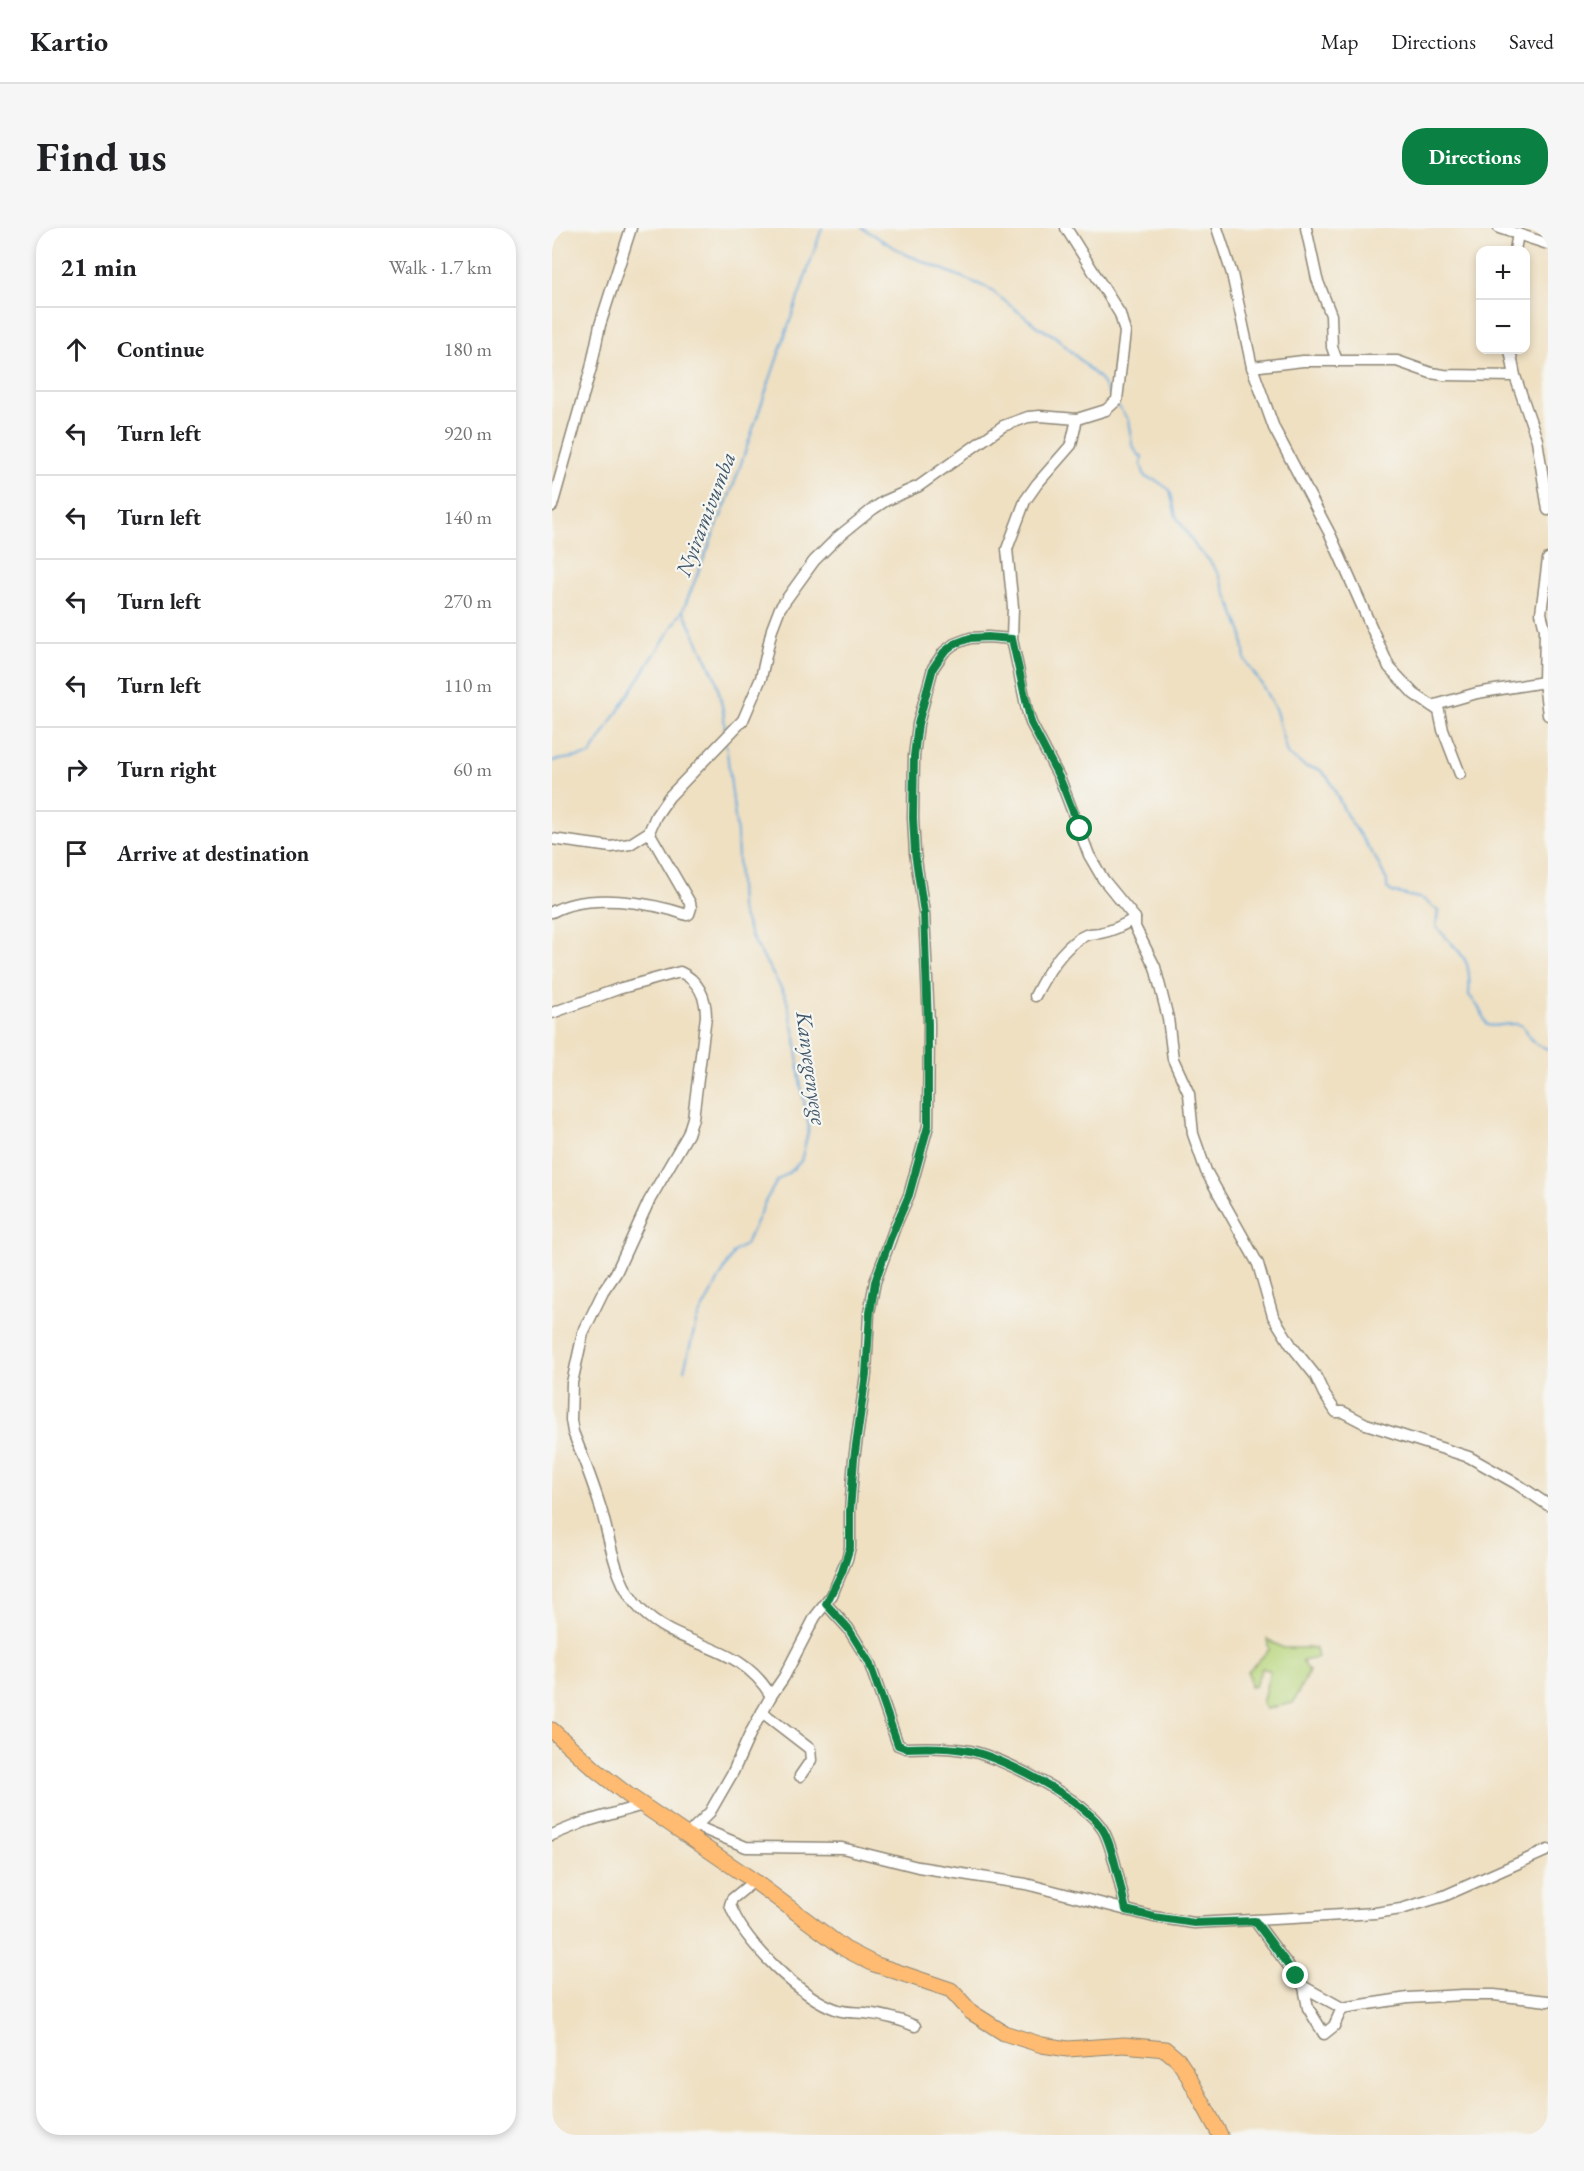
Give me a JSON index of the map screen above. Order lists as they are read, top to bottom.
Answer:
{
  "water": ["Nyiramivumba", "Kanyegenyege"],
  "page": {
    "header": "Kartio",
    "nav": ["Map", "Directions", "Saved"],
    "buttons": "Directions",
    "title": "Find us",
    "heading": ["21 min", "Walk · 1.7 km"],
    "map_buttons": ["+", "−"],
    "list": [
      ["Continue", "180 m"],
      ["Turn left", "920 m"],
      ["Turn left", "140 m"],
      ["Turn left", "270 m"],
      ["Turn left", "110 m"],
      ["Turn right", "60 m"],
      "Arrive at destination"
    ]
  }
}
